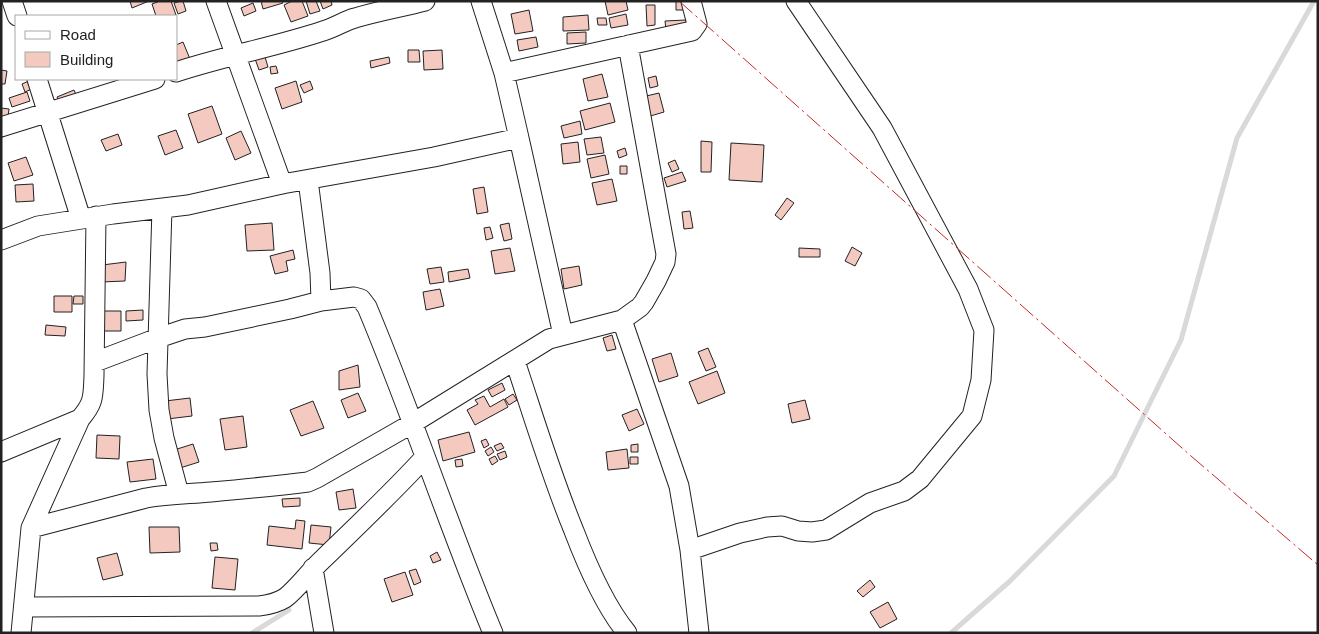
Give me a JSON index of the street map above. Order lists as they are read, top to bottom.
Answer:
{
  "legend": ["Road", "Building"]
}
